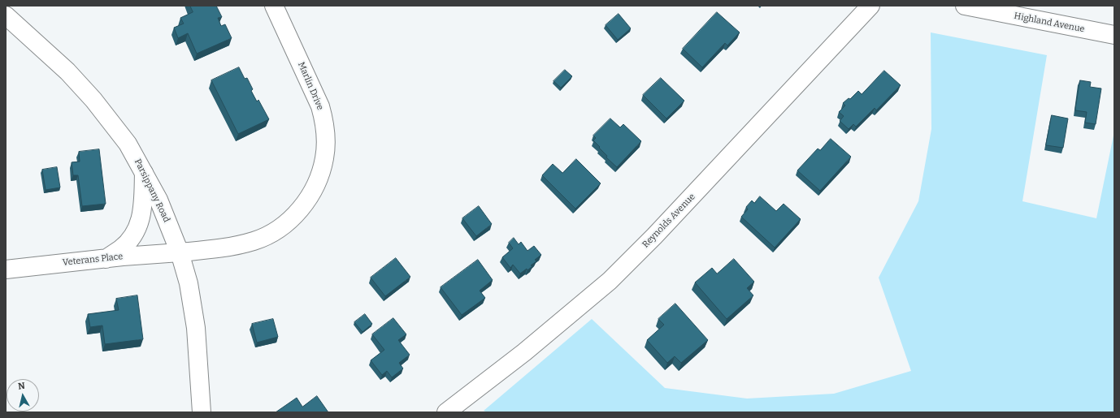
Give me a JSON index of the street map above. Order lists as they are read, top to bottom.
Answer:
{
  "streets": {
    "street": [
      "Highland Avenue",
      "Marlin Drive",
      "Parsippany Road",
      "Reynolds Avenue",
      "Veterans Place"
    ]
  },
  "crossings": [
    ["Marlin Drive", "Parsippany Road"],
    ["Marlin Drive", "Veterans Place"],
    ["Parsippany Road", "Veterans Place"]
  ],
  "north": "top"
}
